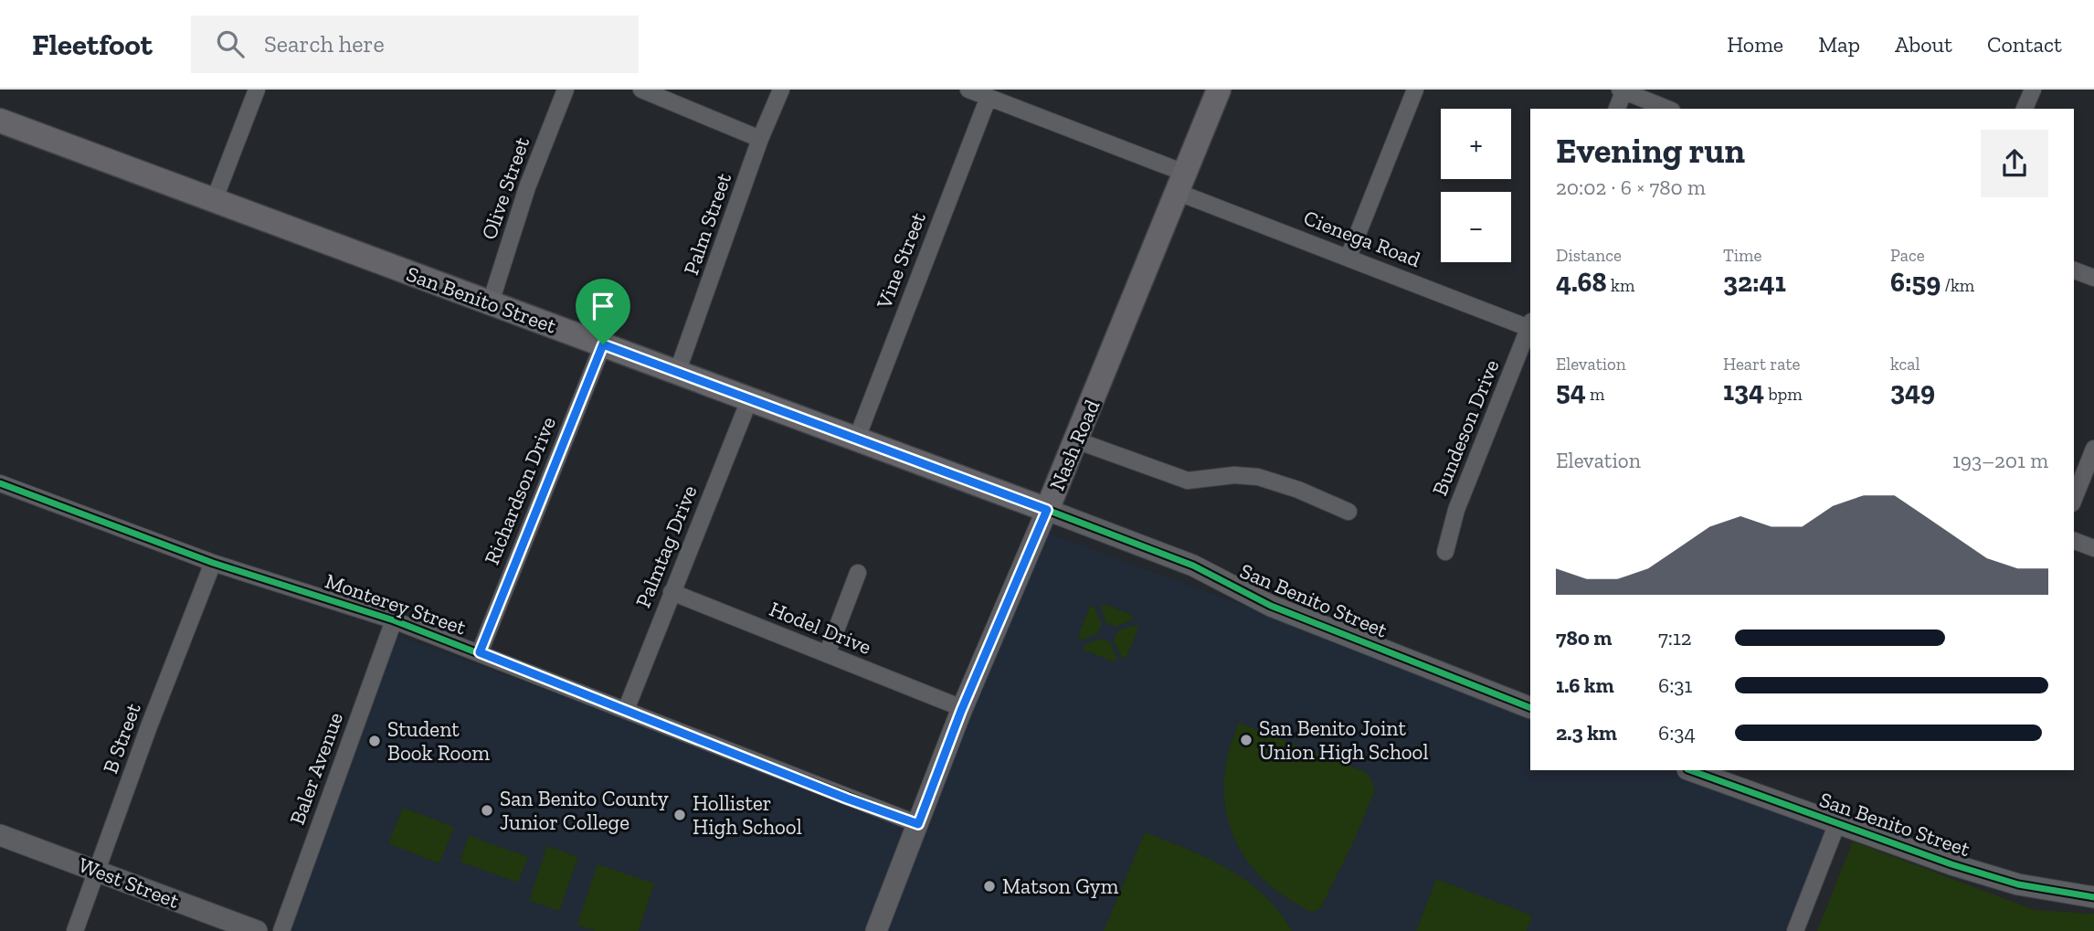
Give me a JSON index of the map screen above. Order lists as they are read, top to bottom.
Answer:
{
  "streets": {
    "main road": ["San Benito Street", "Nash Road"],
    "street": [
      "Olive Street",
      "Palm Street",
      "Cienega Road",
      "Vine Street",
      "Bundeson Drive",
      "Richardson Drive",
      "Palmtag Drive",
      "Monterey Street",
      "Hodel Drive",
      "B Street",
      "Baler Avenue",
      "West Street"
    ]
  },
  "crossings": [
    ["Olive Street", "San Benito Street"],
    ["Palm Street", "San Benito Street"],
    ["Cienega Road", "Vine Street"],
    ["Cienega Road", "Nash Road"],
    ["Vine Street", "San Benito Street"],
    ["San Benito Street", "Nash Road"],
    ["San Benito Street", "Richardson Drive"],
    ["San Benito Street", "Palmtag Drive"],
    ["Nash Road", "Monterey Street"],
    ["Richardson Drive", "Monterey Street"],
    ["Palmtag Drive", "Monterey Street"],
    ["Palmtag Drive", "Hodel Drive"],
    ["Monterey Street", "B Street"],
    ["Monterey Street", "Baler Avenue"],
    ["B Street", "West Street"]
  ],
  "places": [
    "San Benito Joint Union High School",
    "Student Book Room",
    "San Benito County Junior College",
    "Hollister High School",
    "Matson Gym"
  ],
  "page": {
    "header": "Fleetfoot",
    "search": "Search here",
    "nav": [
      "Home",
      "Map",
      "About",
      "Contact"
    ],
    "map_buttons": ["+", "−"],
    "heading": ["Evening run", "20:02 · 6 × 780 m"],
    "stats": [
      ["Distance", "4.68 km"],
      ["Time", "32:41"],
      ["Pace", "6:59 /km"],
      ["Elevation", "54 m"],
      ["Heart rate", "134 bpm"],
      ["kcal", "349"]
    ],
    "chart": ["Elevation", "193–201 m"],
    "list": [
      {
        "name": "780 m",
        "note": "7:12"
      },
      {
        "name": "1.6 km",
        "note": "6:31"
      },
      {
        "name": "2.3 km",
        "note": "6:34"
      }
    ]
  }
}
